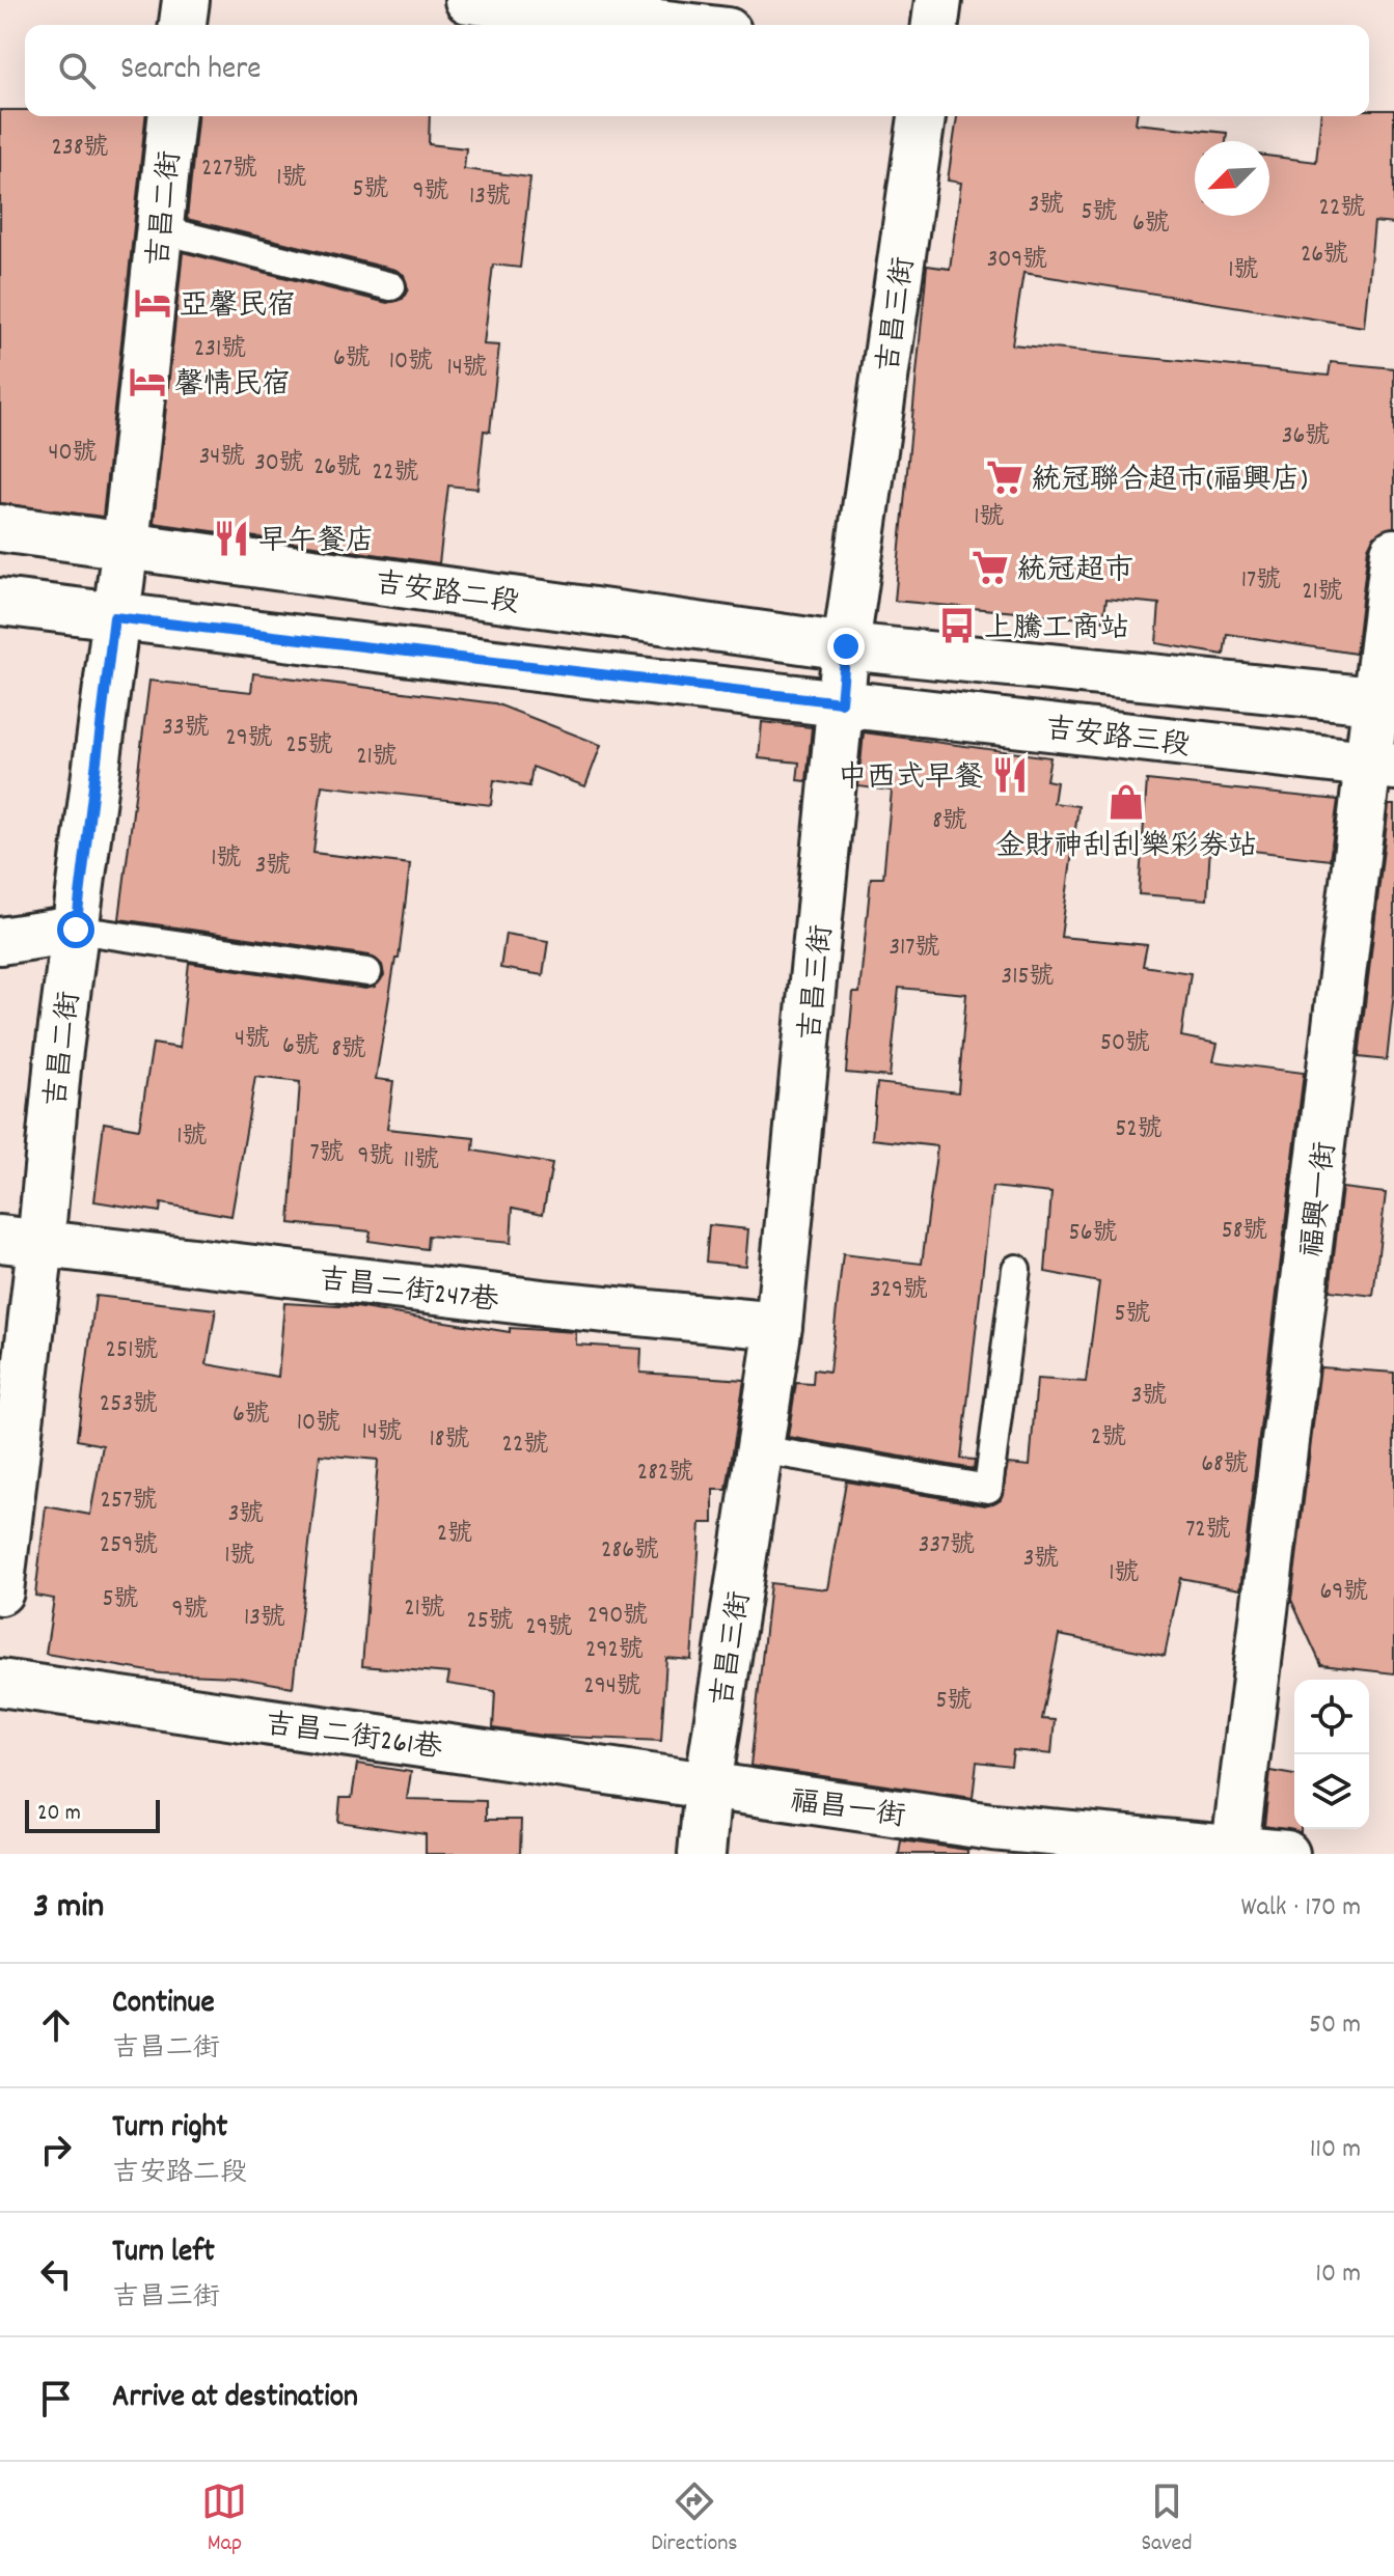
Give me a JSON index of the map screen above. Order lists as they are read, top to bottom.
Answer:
{
  "streets": {
    "street": [
      "吉昌二街",
      "吉昌三街",
      "吉安路二段",
      "吉安路三段",
      "福興一街",
      "吉昌二街247巷",
      "吉昌二街261巷",
      "福昌一街"
    ]
  },
  "crossings": [
    ["吉昌二街", "吉安路二段"],
    ["吉昌二街", "吉昌二街247巷"],
    ["吉昌三街", "吉安路二段"],
    ["吉昌三街", "吉安路三段"],
    ["吉昌三街", "吉昌二街247巷"],
    ["吉昌三街", "吉昌二街261巷"],
    ["吉昌三街", "福昌一街"],
    ["吉安路二段", "吉安路三段"],
    ["吉安路三段", "福興一街"],
    ["福興一街", "福昌一街"],
    ["吉昌二街261巷", "福昌一街"]
  ],
  "places": {
    "hotel": ["亞馨民宿", "馨情民宿"],
    "supermarket": ["統冠聯合超市(福興店)", "統冠超市"],
    "restaurant": ["早午餐店", "中西式早餐"],
    "bus stop": ["上騰工商站"],
    "shop": ["金財神刮刮樂彩券站"]
  },
  "house_numbers": [
    "238號",
    "227號",
    "1號",
    "5號",
    "9號",
    "13號",
    "3號",
    "22號",
    "5號",
    "6號",
    "26號",
    "309號",
    "1號",
    "231號",
    "6號",
    "10號",
    "14號",
    "36號",
    "40號",
    "34號",
    "30號",
    "26號",
    "22號",
    "1號",
    "17號",
    "21號",
    "33號",
    "29號",
    "25號",
    "21號",
    "8號",
    "1號",
    "3號",
    "317號",
    "315號",
    "4號",
    "50號",
    "6號",
    "8號",
    "52號",
    "1號",
    "7號",
    "9號",
    "11號",
    "58號",
    "56號",
    "329號",
    "5號",
    "251號",
    "3號",
    "253號",
    "6號",
    "10號",
    "14號",
    "2號",
    "18號",
    "22號",
    "68號",
    "282號",
    "257號",
    "3號",
    "72號",
    "2號",
    "259號",
    "337號",
    "286號",
    "1號",
    "3號",
    "1號",
    "69號",
    "5號",
    "21號",
    "9號",
    "290號",
    "13號",
    "25號",
    "29號",
    "292號",
    "294號",
    "5號"
  ],
  "scale_bar": "20 m",
  "north": "bottom left",
  "page": {
    "search": "Search here",
    "scale": "20 m",
    "heading": ["3 min", "Walk · 170 m"],
    "list": [
      ["Continue", "吉昌二街", "50 m"],
      ["Turn right", "吉安路二段", "110 m"],
      ["Turn left", "吉昌三街", "10 m"],
      "Arrive at destination"
    ],
    "nav": ["Map", "Directions", "Saved"]
  }
}
